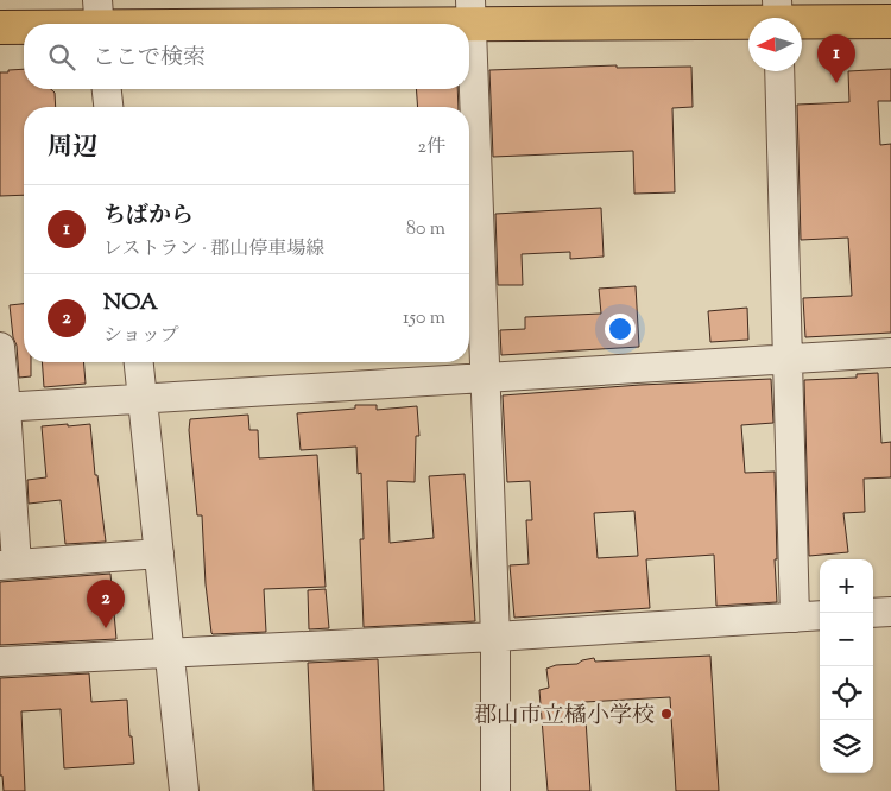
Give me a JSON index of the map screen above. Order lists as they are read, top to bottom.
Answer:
{
  "places": ["郡山市立橘小学校"],
  "north": "left",
  "page": {
    "search": "ここで検索",
    "pins": ["1", "2"],
    "heading": ["周辺", "2件"],
    "list": [
      {
        "mark": "1",
        "name": "ちばから",
        "note": "レストラン · 郡山停車場線",
        "value": "80 m"
      },
      {
        "mark": "2",
        "name": "NOA",
        "note": "ショップ",
        "value": "150 m"
      }
    ],
    "map_buttons": ["+", "−"]
  }
}
